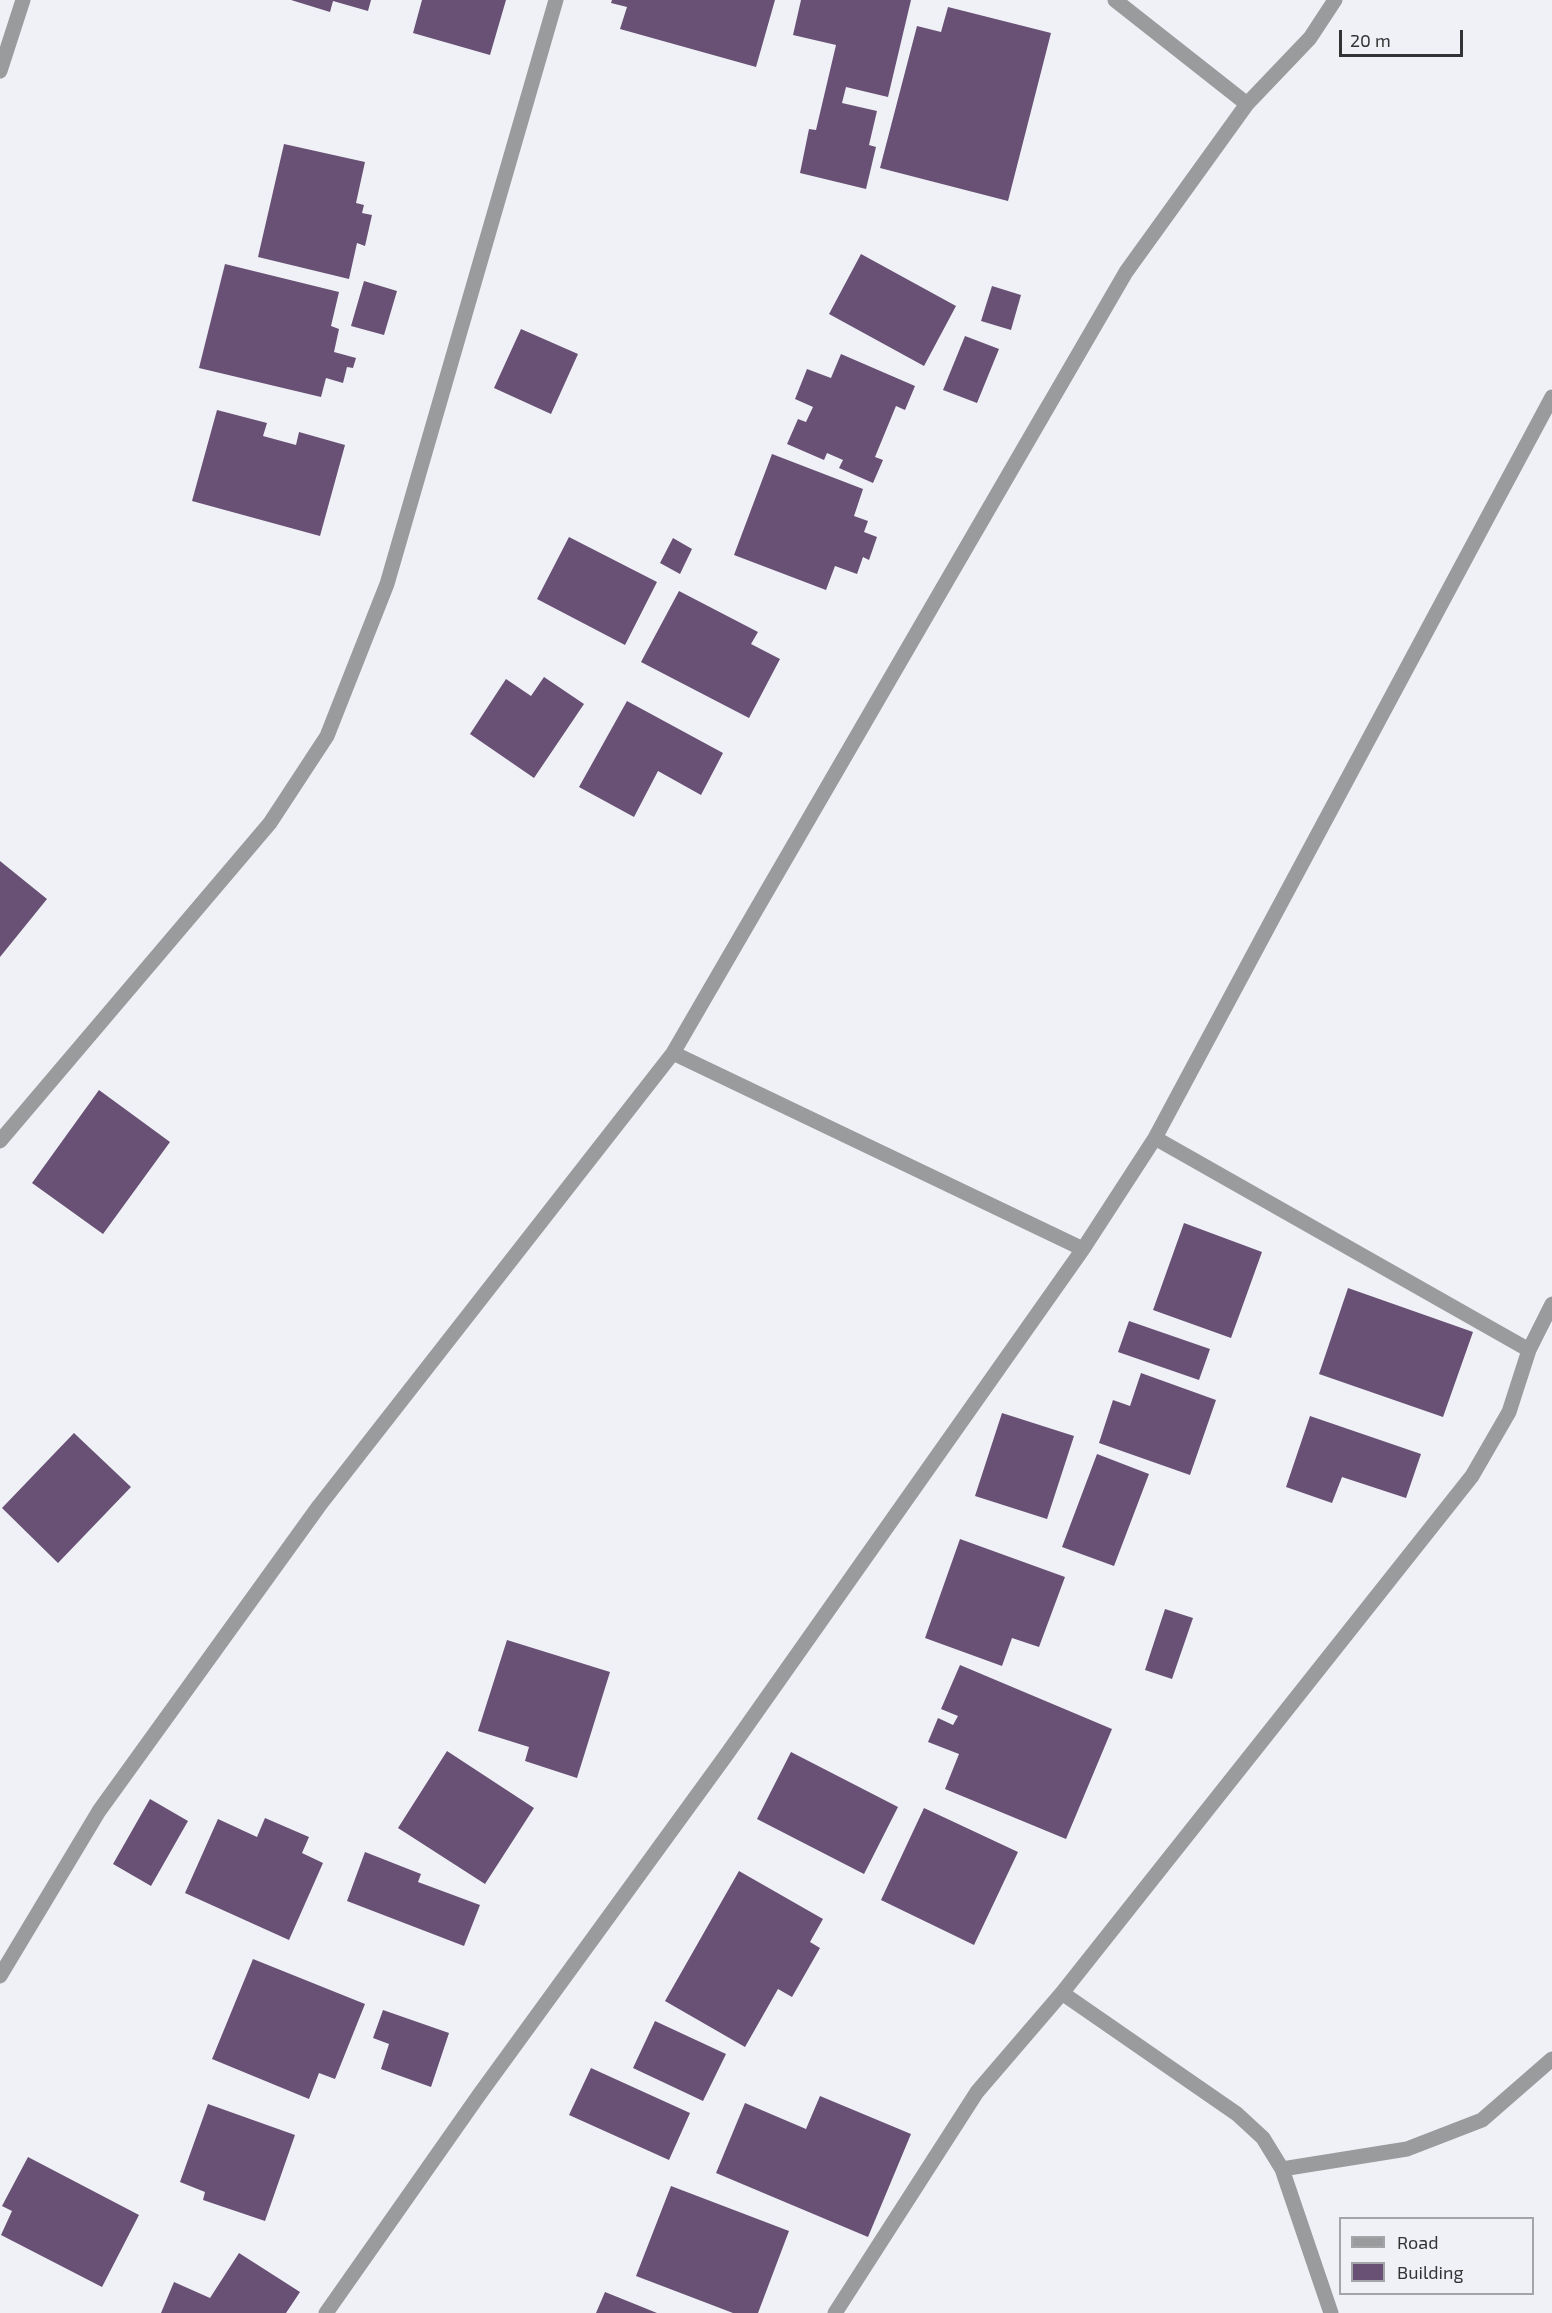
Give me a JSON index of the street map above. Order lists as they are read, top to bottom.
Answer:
{
  "legend": ["Road", "Building"],
  "scale_bar": "20 m"
}
